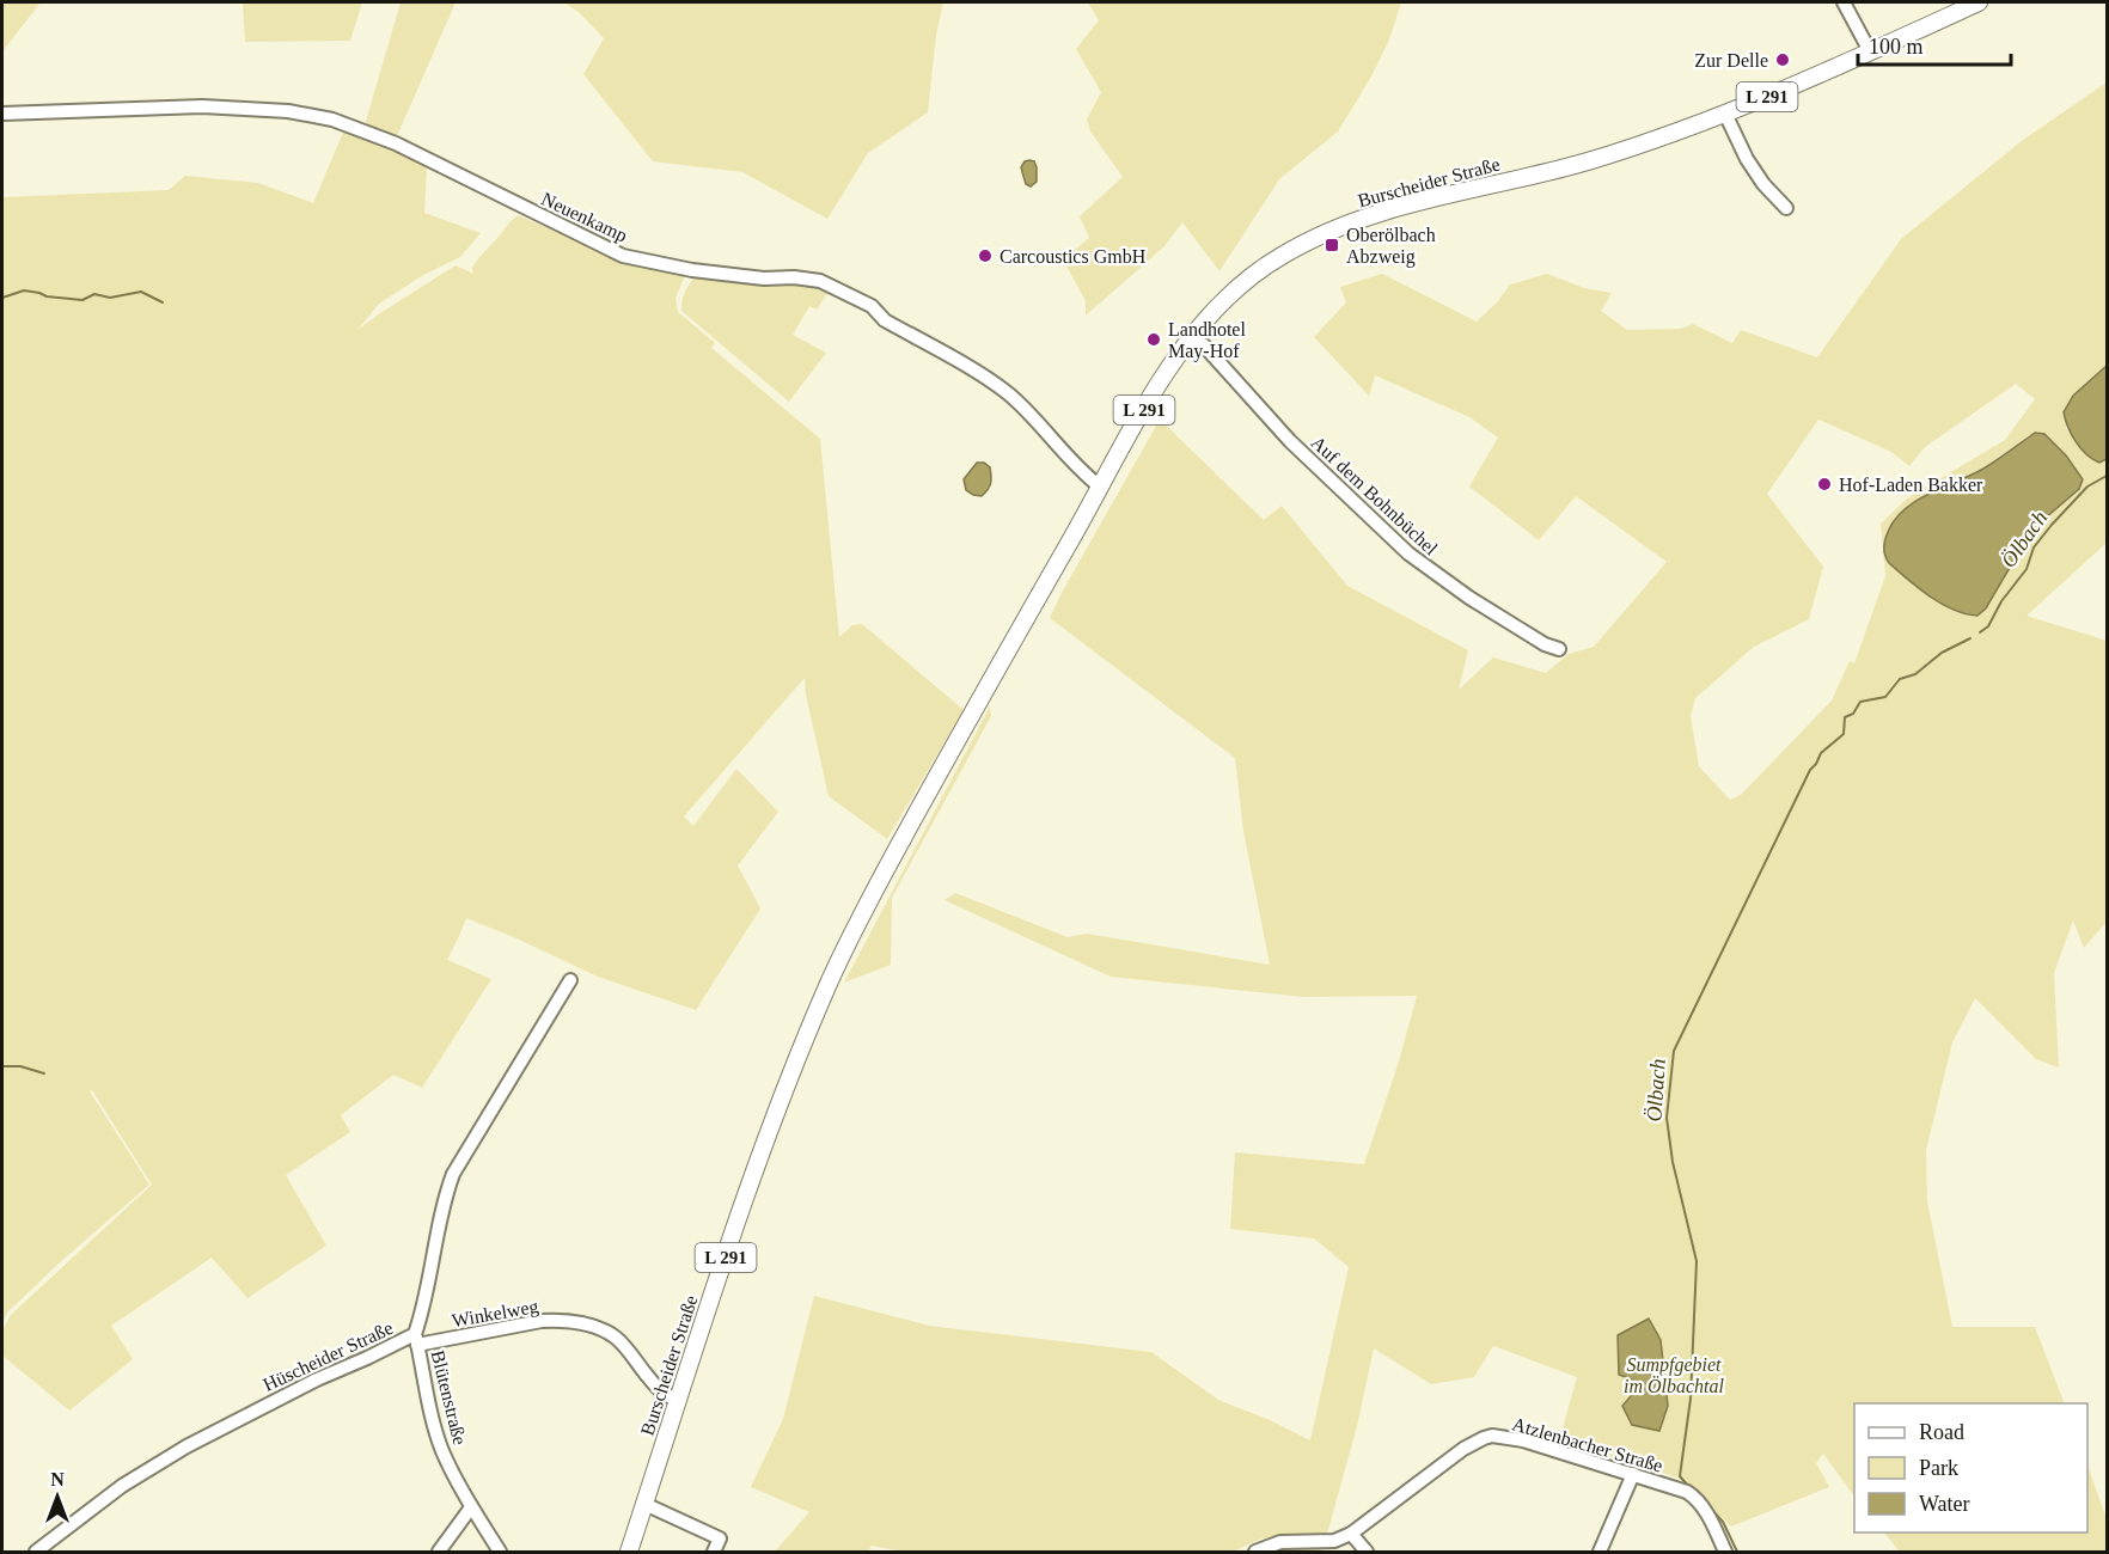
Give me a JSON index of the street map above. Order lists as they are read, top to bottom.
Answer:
{
  "streets": {
    "main road": ["L 291", "Burscheider Straße"],
    "street": [
      "Neuenkamp",
      "Auf dem Bohnbüchel",
      "Winkelweg",
      "Hüscheider Straße",
      "Blütenstraße",
      "Atzlenbacher Straße"
    ]
  },
  "crossings": [
    ["Burscheider Straße", "Neuenkamp"],
    ["Burscheider Straße", "Auf dem Bohnbüchel"],
    ["Burscheider Straße", "Winkelweg"],
    ["Winkelweg", "Hüscheider Straße"],
    ["Winkelweg", "Blütenstraße"],
    ["Hüscheider Straße", "Blütenstraße"]
  ],
  "water": ["Ölbach"],
  "parks": ["Sumpfgebiet im Ölbachtal"],
  "places": {
    "other": [
      "Zur Delle",
      "Carcoustics GmbH",
      "Landhotel May-Hof",
      "Hof-Laden Bakker"
    ],
    "transit": ["Oberölbach Abzweig"]
  },
  "legend": ["Road", "Park", "Water"],
  "scale_bar": "100 m",
  "north": "top"
}
